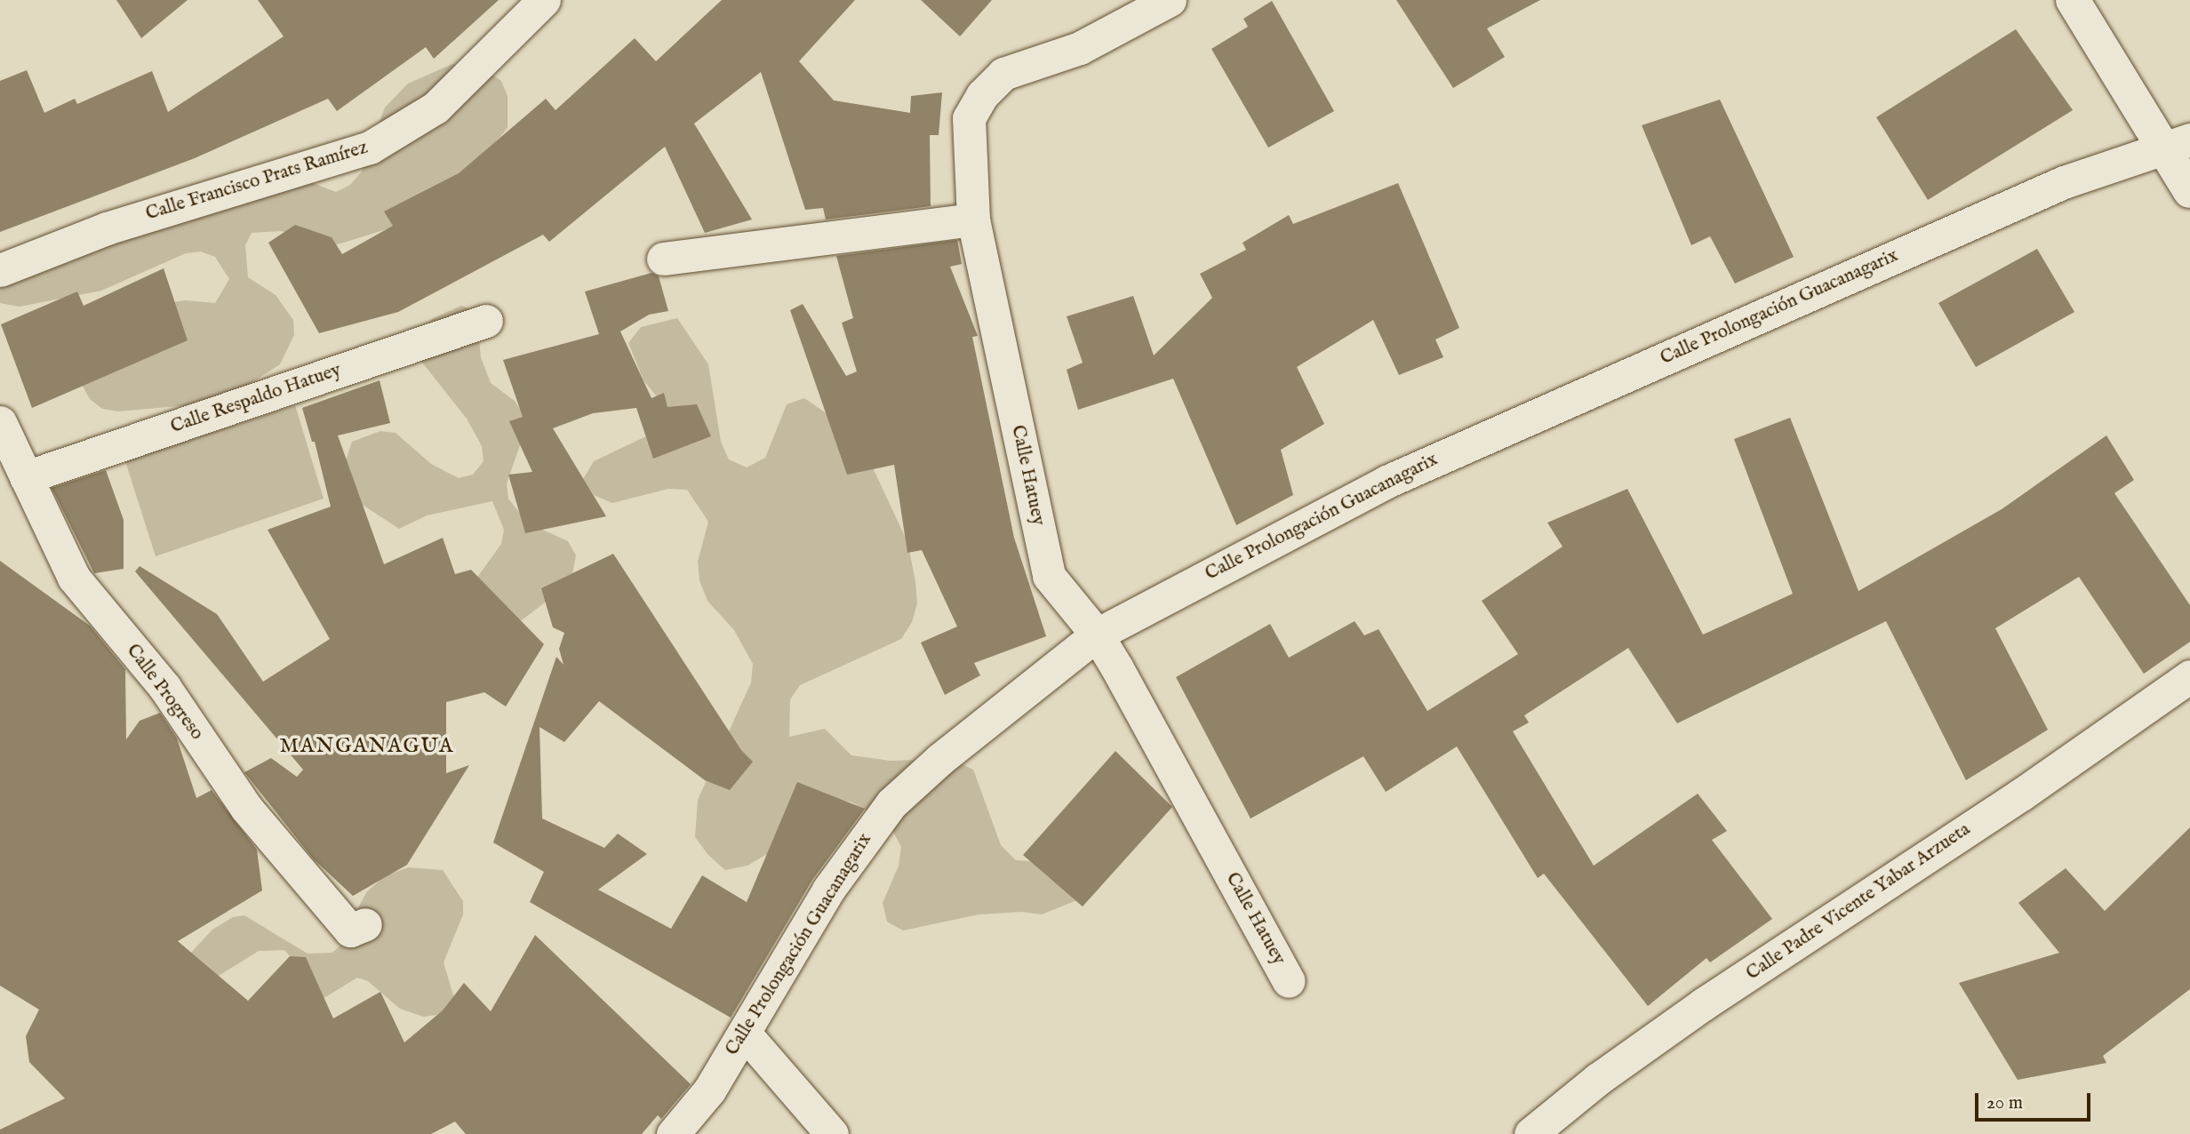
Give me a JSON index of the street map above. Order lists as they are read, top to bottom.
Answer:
{
  "streets": {
    "street": [
      "Calle Francisco Prats Ramírez",
      "Calle Prolongación Guacanagarix",
      "Calle Respaldo Hatuey",
      "Calle Hatuey",
      "Calle Progreso",
      "Calle Padre Vicente Yabar Arzueta"
    ]
  },
  "crossings": [
    ["Calle Prolongación Guacanagarix", "Calle Hatuey"],
    ["Calle Respaldo Hatuey", "Calle Progreso"]
  ],
  "districts": ["MANGANAGUA"],
  "scale_bar": "20 m"
}
